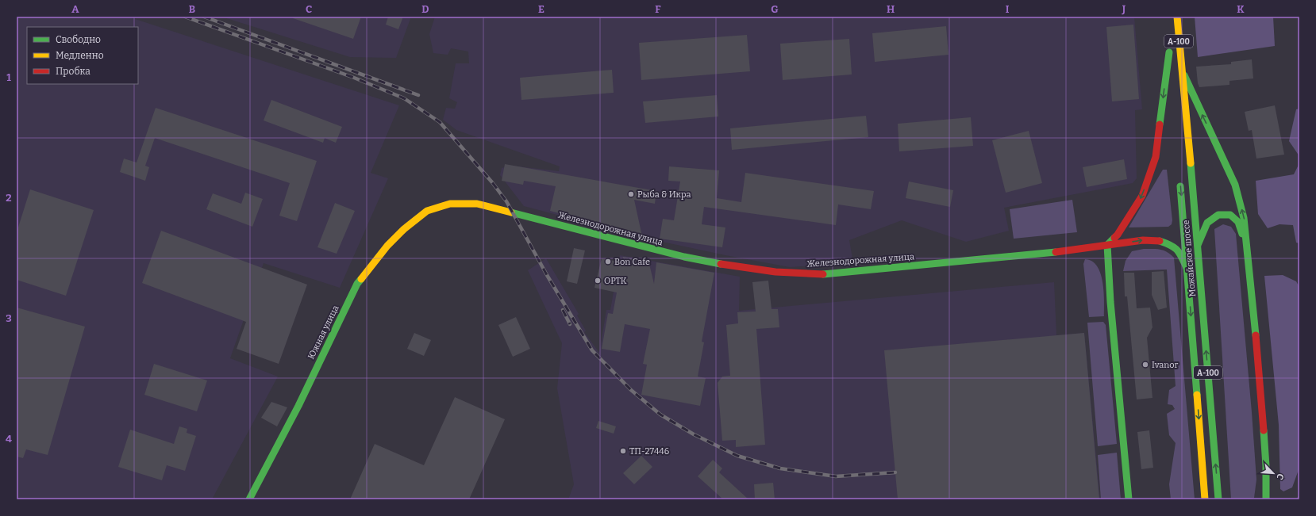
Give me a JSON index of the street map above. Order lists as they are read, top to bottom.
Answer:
{
  "streets": {
    "street": [
      "А-100",
      "Железнодорожная улица",
      "Можайское шоссе",
      "Южная улица"
    ]
  },
  "crossings": [
    ["А-100", "Железнодорожная улица"],
    ["Железнодорожная улица", "Можайское шоссе"],
    ["Железнодорожная улица", "Южная улица"]
  ],
  "places": [
    "Рыба & Икра",
    "Bon Cafe",
    "ОРТК",
    "Ivanor",
    "ТП-27446"
  ],
  "legend": ["Свободно", "Медленно", "Пробка"],
  "north": "bottom right",
  "grid": {
    "columns": [
      "A",
      "B",
      "C",
      "D",
      "E",
      "F",
      "G",
      "H",
      "I",
      "J",
      "K"
    ],
    "rows": [
      "1",
      "2",
      "3",
      "4"
    ]
  }
}
